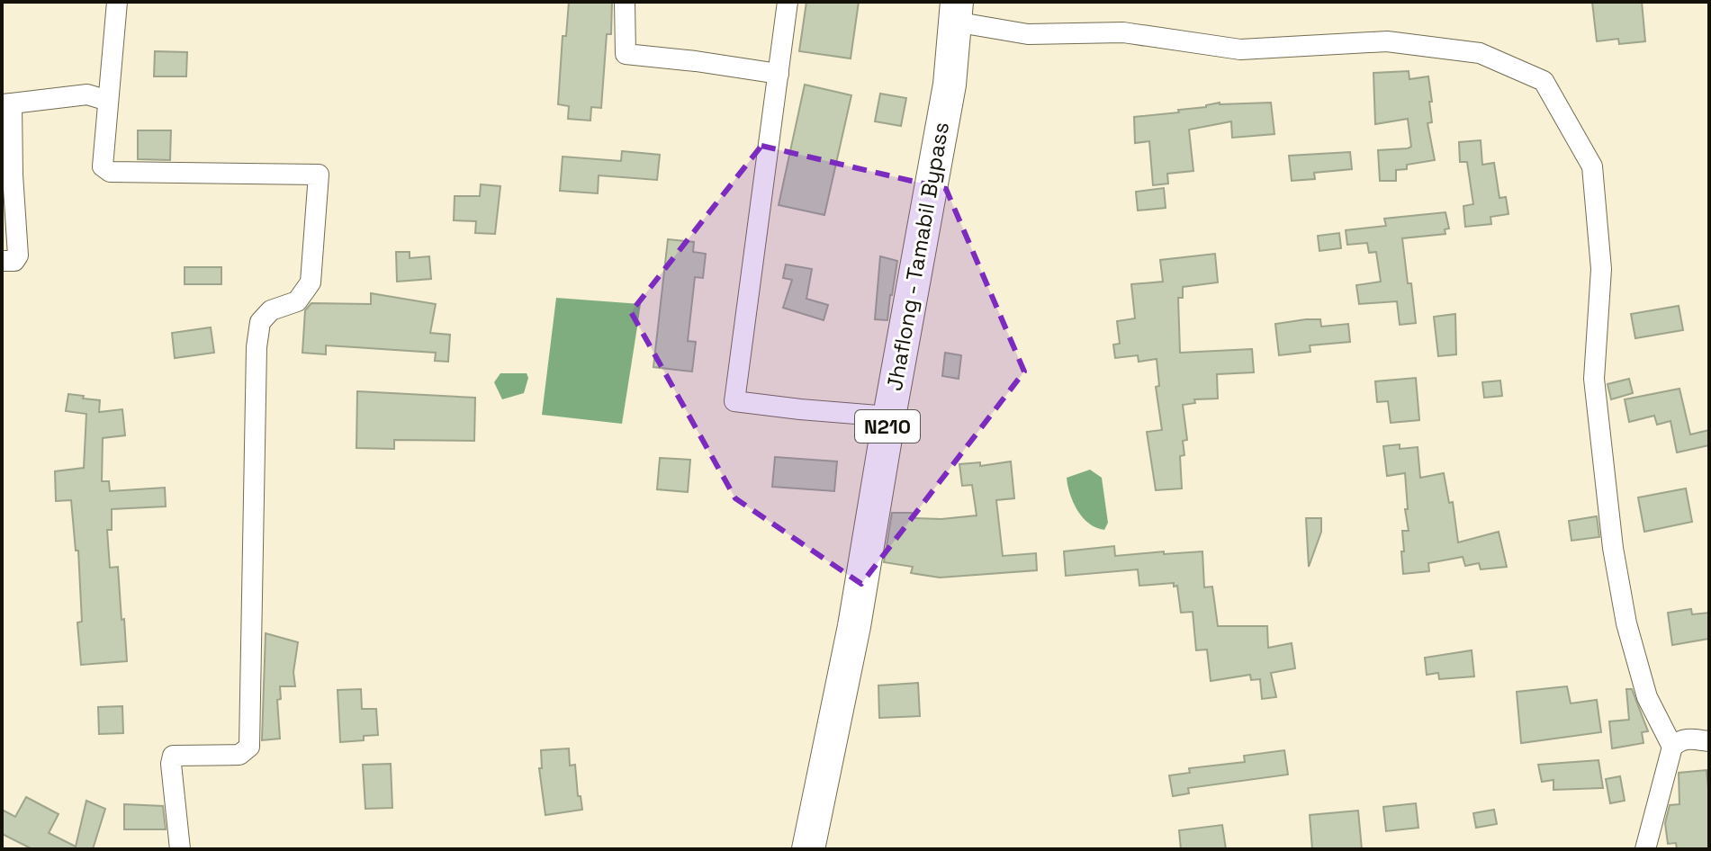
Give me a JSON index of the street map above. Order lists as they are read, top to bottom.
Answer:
{
  "streets": {
    "highway": ["Jhaflong - Tamabil Bypass", "N210"]
  }
}
